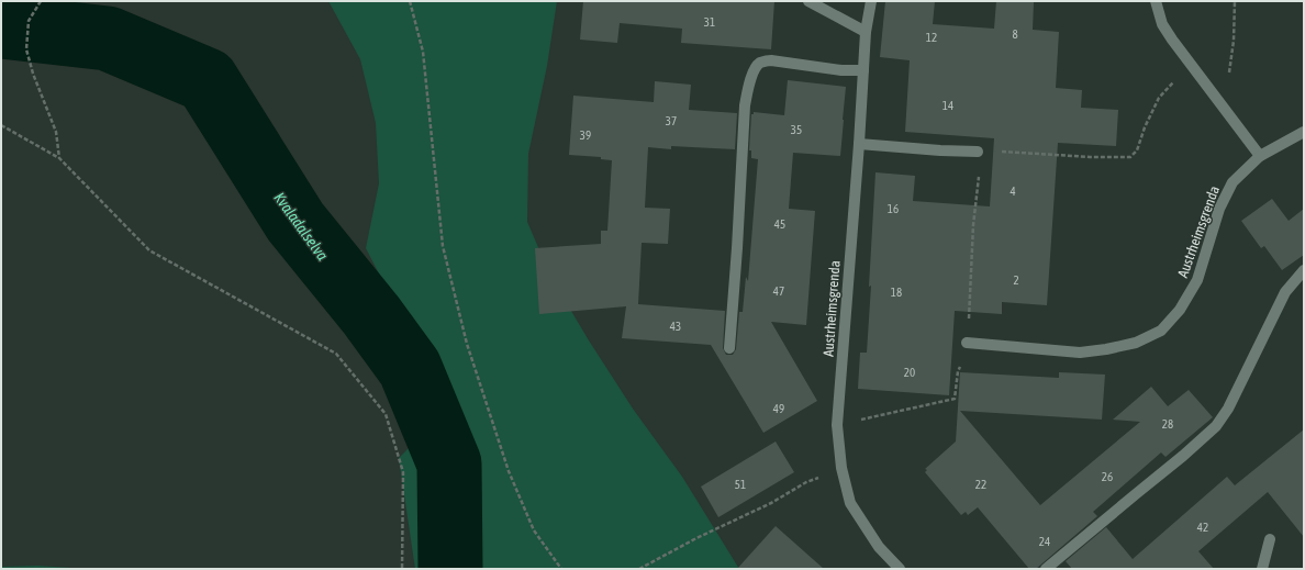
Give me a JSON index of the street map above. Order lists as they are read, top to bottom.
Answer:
{
  "streets": {
    "street": ["Austrheimsgrenda"]
  },
  "water": ["Kvaladalselva"],
  "house_numbers": [
    "31",
    "8",
    "12",
    "14",
    "37",
    "35",
    "39",
    "4",
    "16",
    "45",
    "2",
    "47",
    "18",
    "43",
    "20",
    "49",
    "28",
    "26",
    "51",
    "22",
    "42",
    "24"
  ]
}
